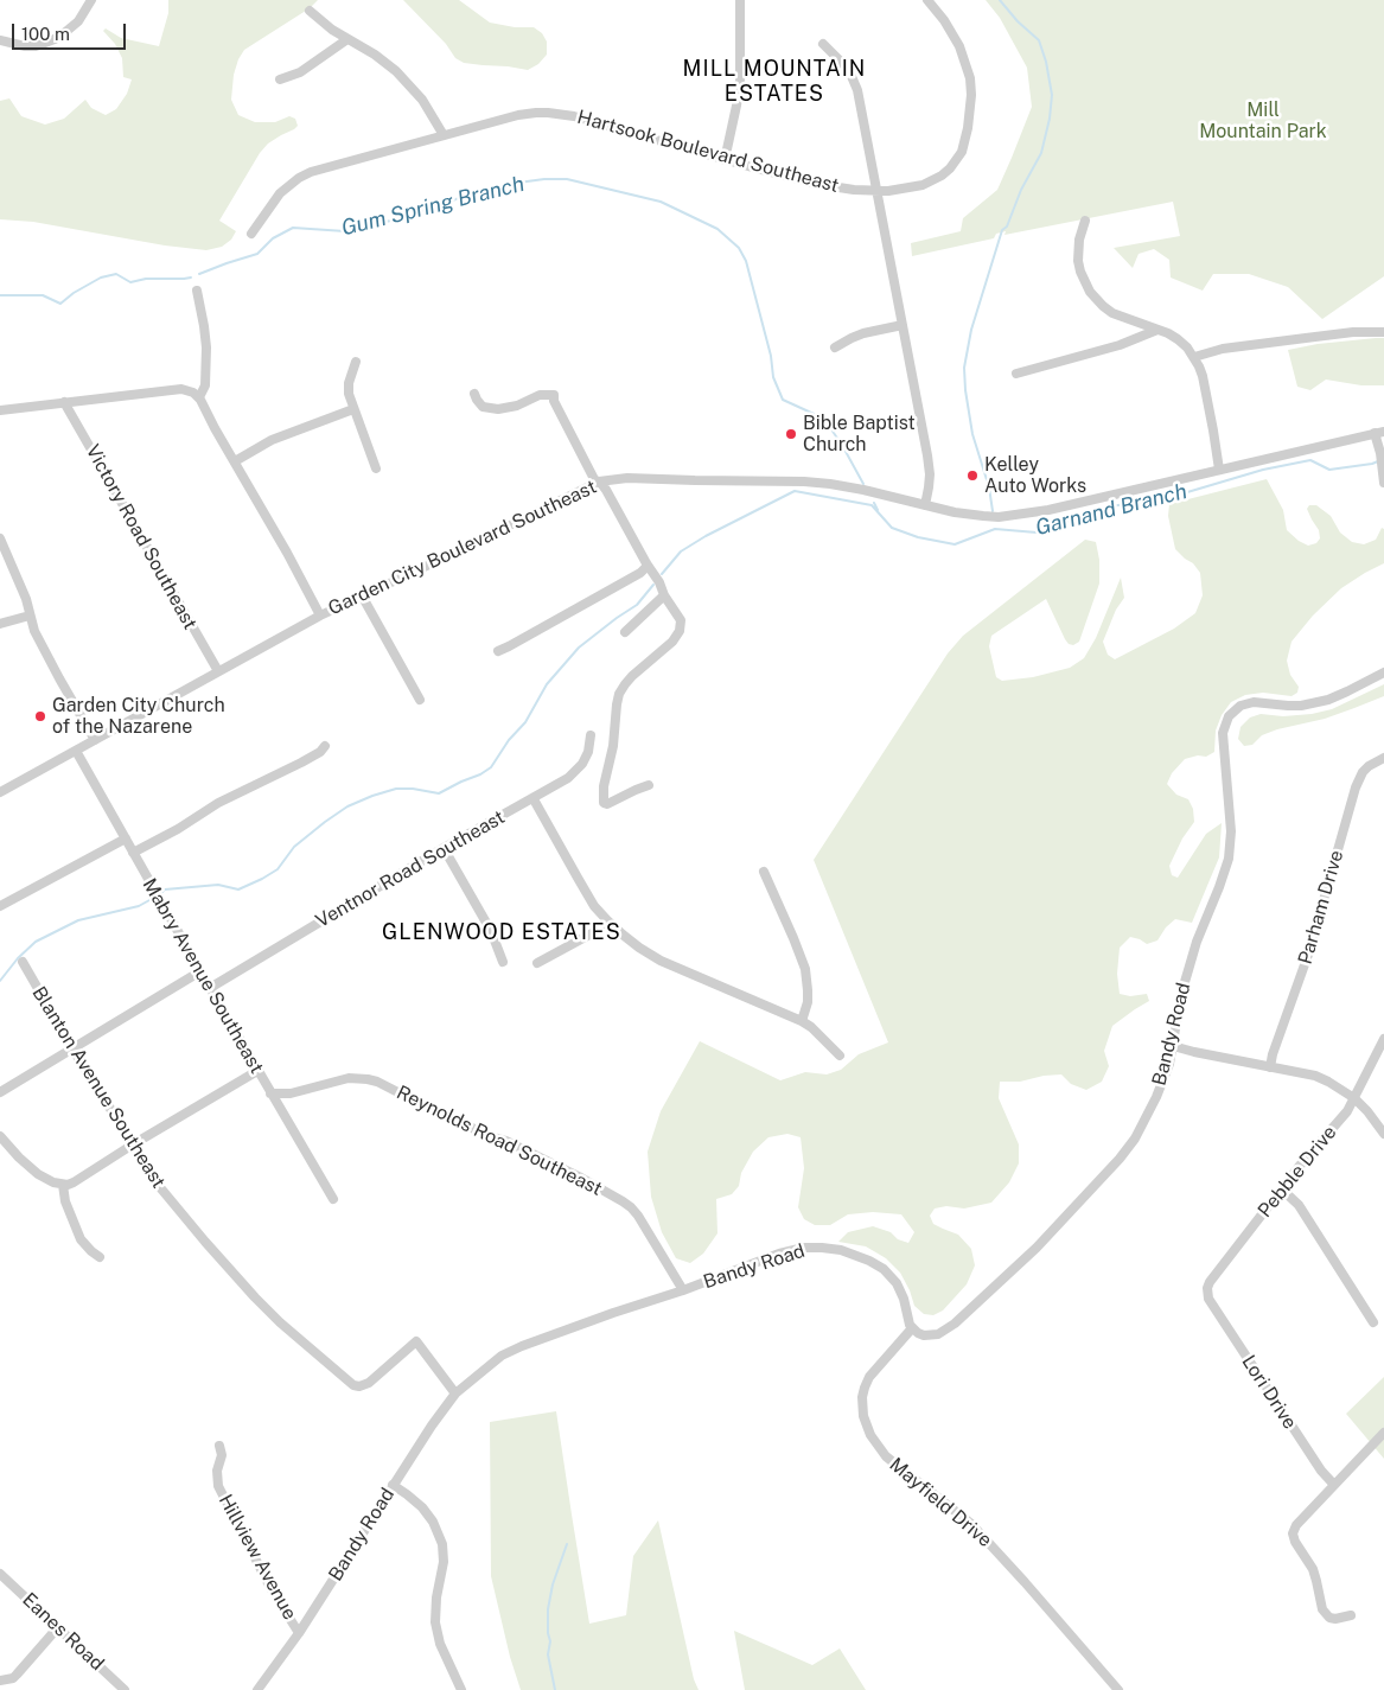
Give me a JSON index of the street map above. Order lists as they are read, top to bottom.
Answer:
{
  "streets": {
    "street": [
      "Hartsook Boulevard Southeast",
      "Victory Road Southeast",
      "Garden City Boulevard Southeast",
      "Ventnor Road Southeast",
      "Parham Drive",
      "Mabry Avenue Southeast",
      "Bandy Road",
      "Blanton Avenue Southeast",
      "Reynolds Road Southeast",
      "Pebble Drive",
      "Lori Drive",
      "Mayfield Drive",
      "Hillview Avenue",
      "Eanes Road"
    ]
  },
  "crossings": [
    ["Victory Road Southeast", "Garden City Boulevard Southeast"],
    ["Garden City Boulevard Southeast", "Mabry Avenue Southeast"],
    ["Ventnor Road Southeast", "Mabry Avenue Southeast"],
    ["Mabry Avenue Southeast", "Reynolds Road Southeast"],
    ["Bandy Road", "Blanton Avenue Southeast"],
    ["Bandy Road", "Reynolds Road Southeast"],
    ["Bandy Road", "Mayfield Drive"],
    ["Bandy Road", "Hillview Avenue"],
    ["Pebble Drive", "Lori Drive"]
  ],
  "districts": ["MILL MOUNTAIN ESTATES", "GLENWOOD ESTATES"],
  "water": ["Gum Spring Branch", "Garnand Branch"],
  "parks": ["Mill Mountain Park"],
  "places": ["Bible Baptist Church", "Kelley Auto Works", "Garden City Church of the Nazarene"],
  "scale_bar": "100 m"
}
